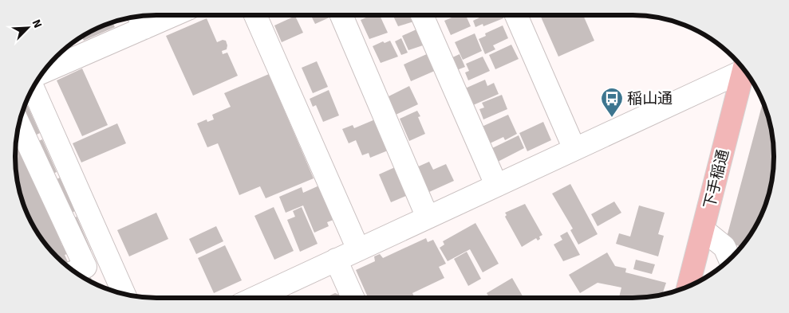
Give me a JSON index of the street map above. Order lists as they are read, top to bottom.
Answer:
{
  "streets": {
    "main road": ["下手稲通"]
  },
  "places": {
    "bus stop": ["稲山通"]
  },
  "north": "top right"
}
